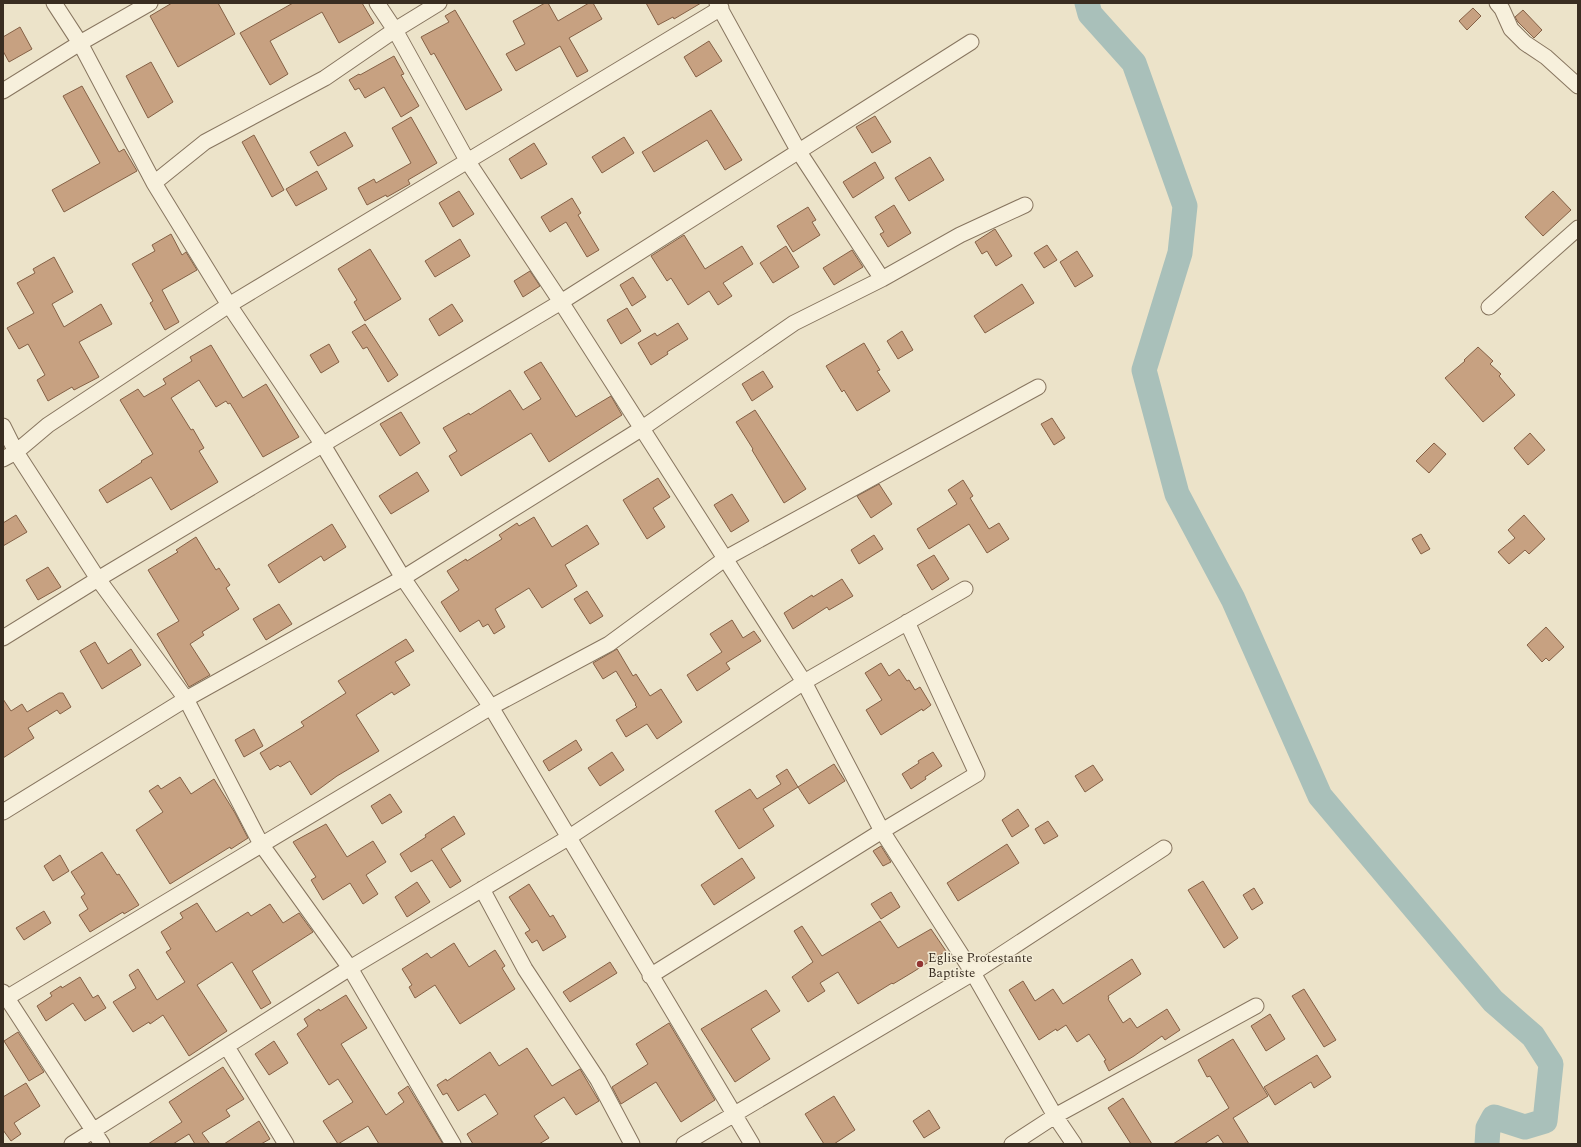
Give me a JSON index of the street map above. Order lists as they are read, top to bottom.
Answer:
{
  "places": ["Eglise Protestante Baptiste"]
}
